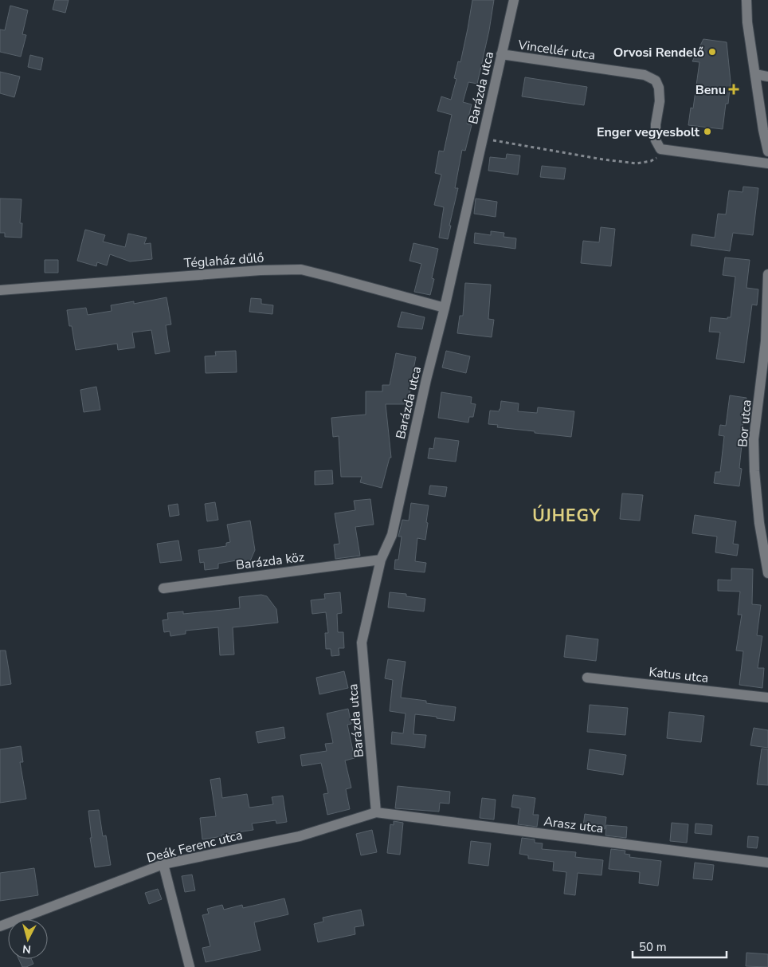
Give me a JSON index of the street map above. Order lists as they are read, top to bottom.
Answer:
{
  "streets": {
    "street": [
      "Vincellér utca",
      "Barázda utca",
      "Téglaház dűlő",
      "Bor utca",
      "Barázda köz",
      "Katus utca",
      "Arasz utca",
      "Deák Ferenc utca"
    ]
  },
  "crossings": [
    ["Vincellér utca", "Barázda utca"],
    ["Barázda utca", "Téglaház dűlő"],
    ["Barázda utca", "Barázda köz"],
    ["Barázda utca", "Arasz utca"],
    ["Barázda utca", "Deák Ferenc utca"],
    ["Arasz utca", "Deák Ferenc utca"]
  ],
  "districts": ["ÚJHEGY"],
  "places": {
    "other": ["Orvosi Rendelő", "Enger vegyesbolt"],
    "health": ["Benu"]
  },
  "scale_bar": "50 m",
  "north": "bottom"
}
